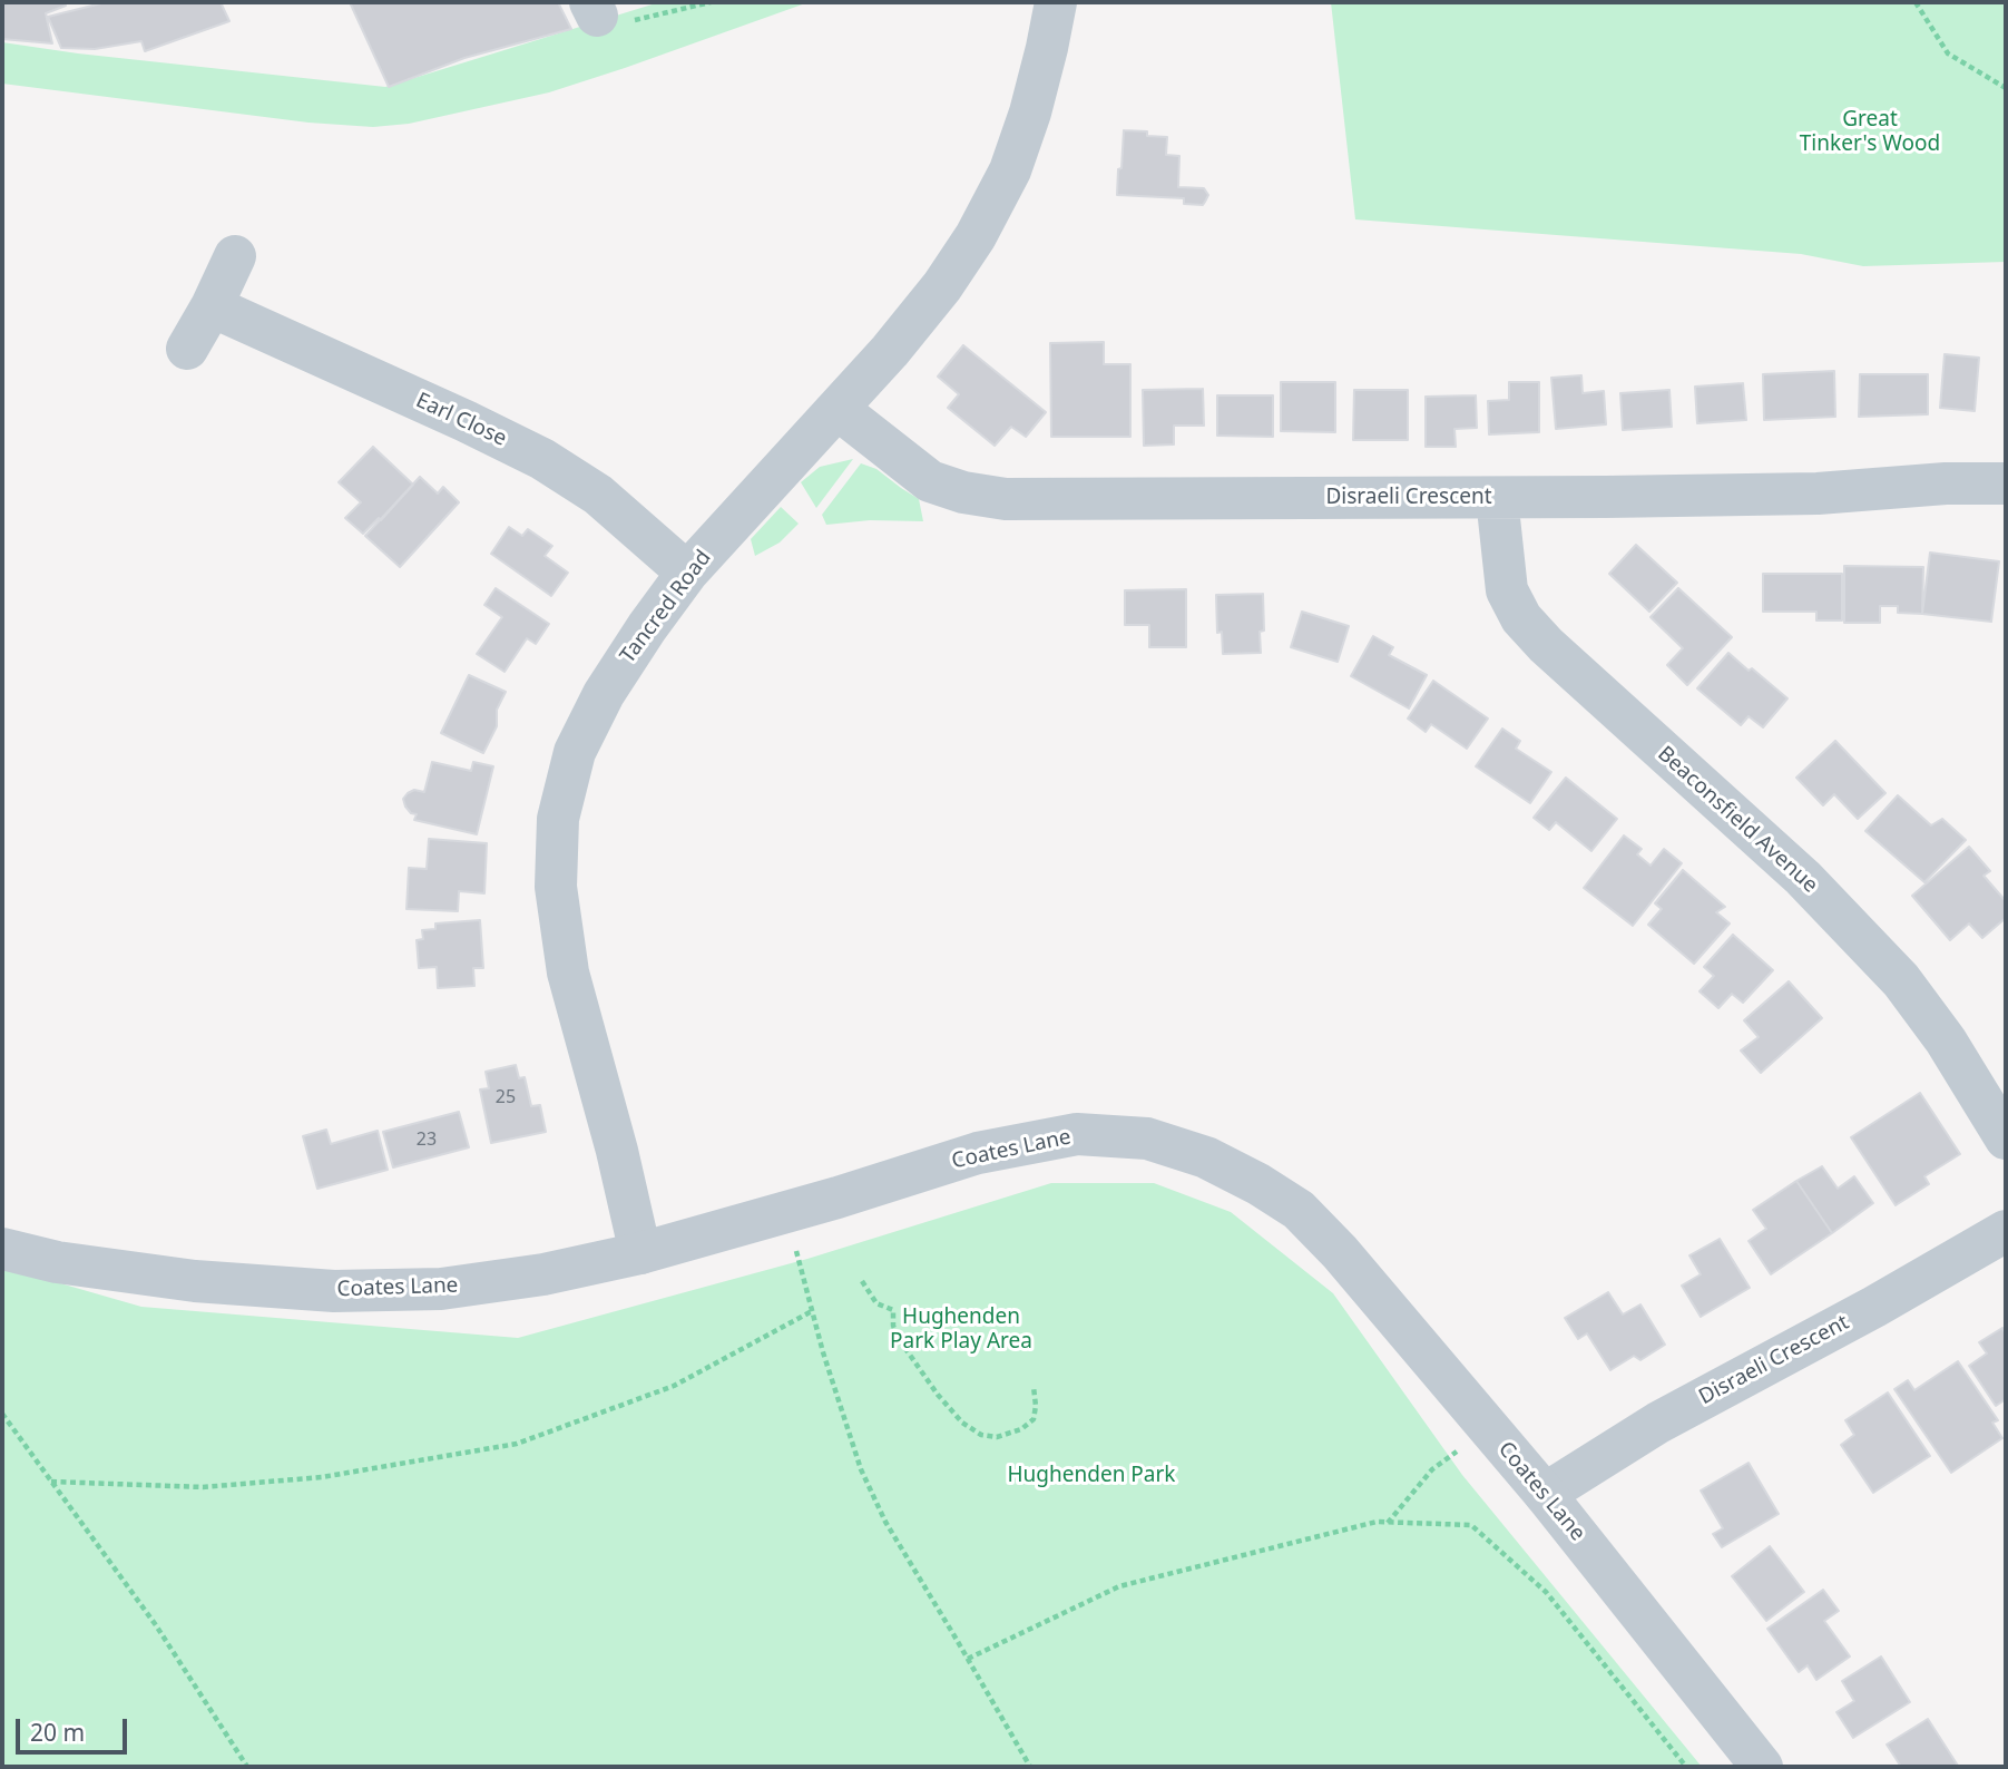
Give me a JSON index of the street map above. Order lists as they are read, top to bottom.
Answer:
{
  "streets": {
    "street": [
      "Earl Close",
      "Disraeli Crescent",
      "Tancred Road",
      "Beaconsfield Avenue",
      "Coates Lane"
    ]
  },
  "crossings": [
    ["Earl Close", "Tancred Road"],
    ["Disraeli Crescent", "Tancred Road"],
    ["Disraeli Crescent", "Beaconsfield Avenue"],
    ["Disraeli Crescent", "Coates Lane"],
    ["Tancred Road", "Coates Lane"]
  ],
  "parks": ["Great Tinker's Wood", "Hughenden Park Play Area", "Hughenden Park"],
  "house_numbers": ["25", "23"],
  "scale_bar": "20 m"
}
